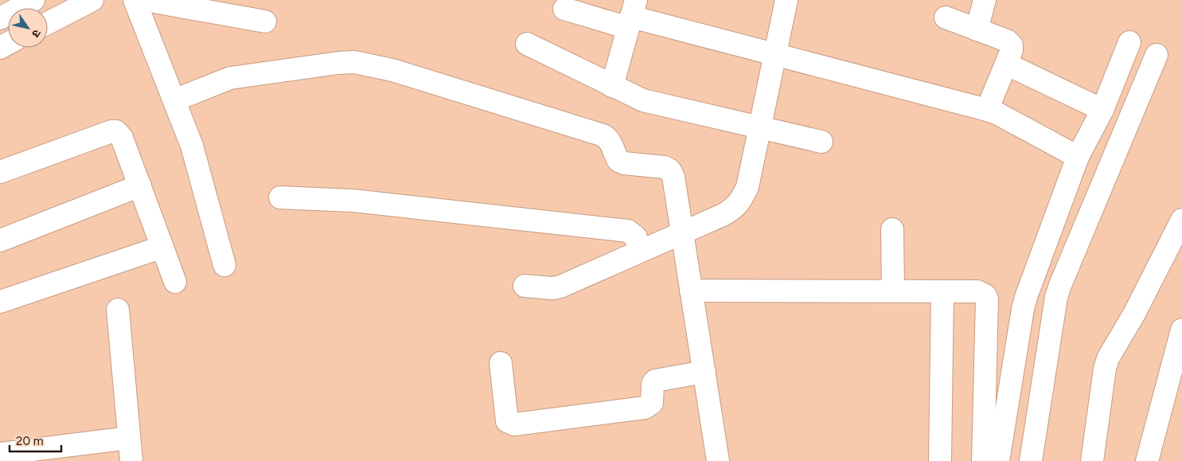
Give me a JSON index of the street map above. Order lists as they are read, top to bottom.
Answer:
{
  "scale_bar": "20 m",
  "north": "bottom right"
}
